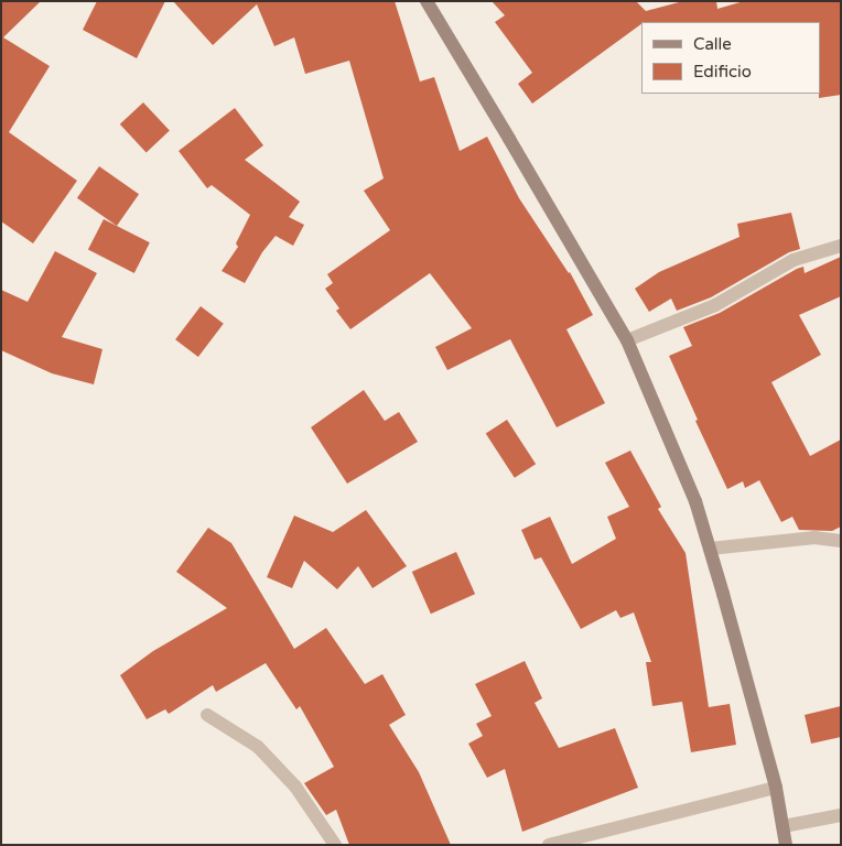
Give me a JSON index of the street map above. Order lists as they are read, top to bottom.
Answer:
{
  "legend": ["Calle", "Edificio"]
}
